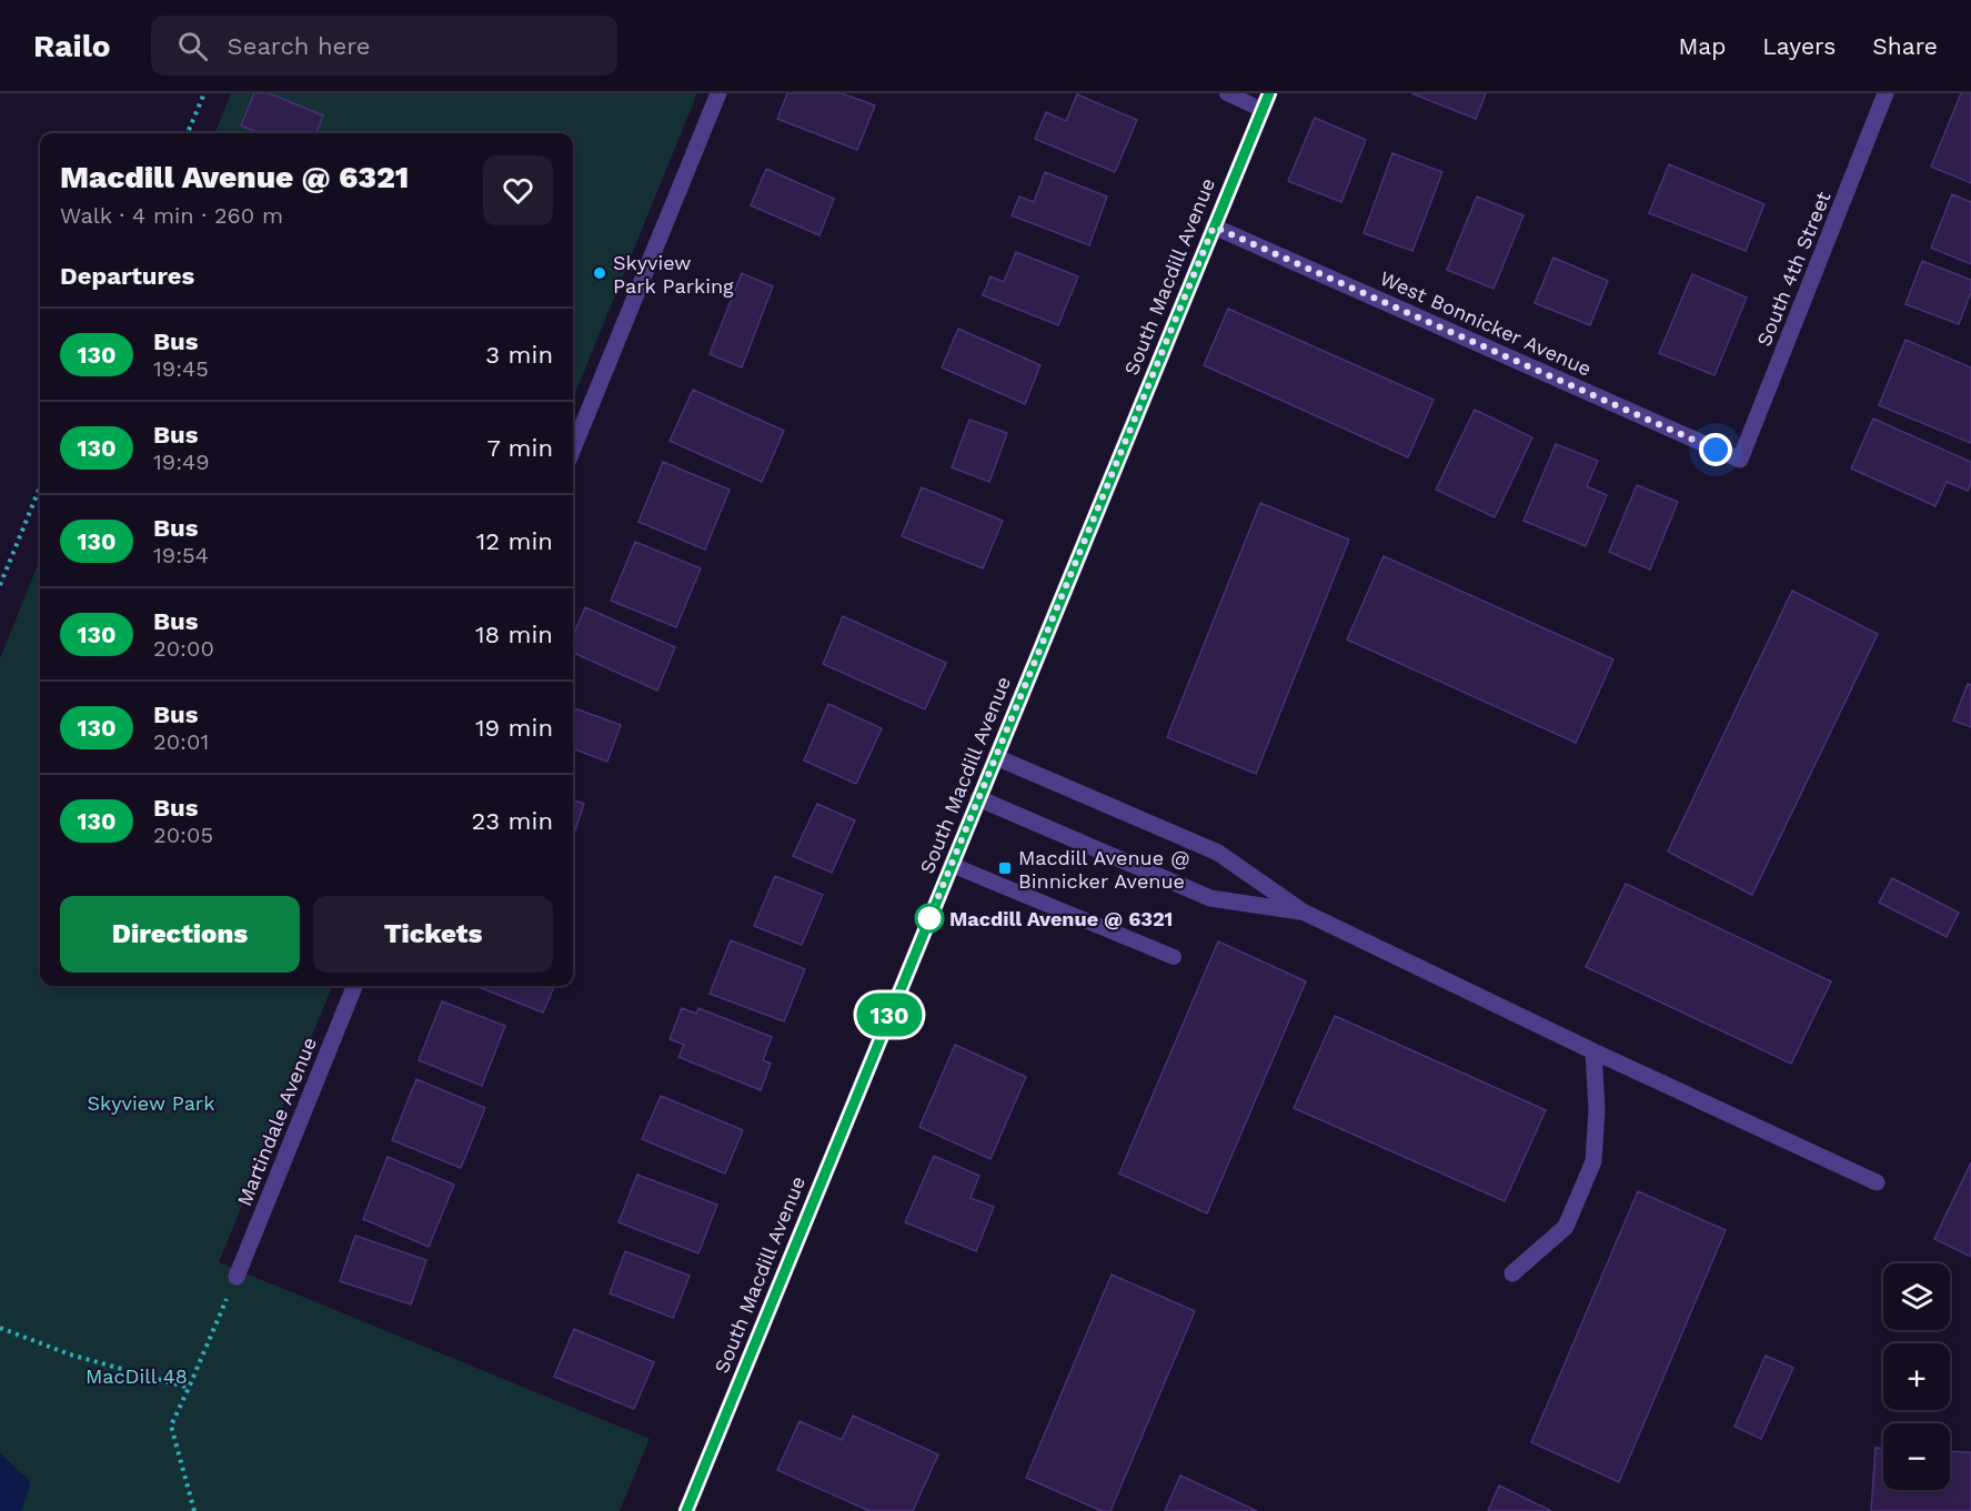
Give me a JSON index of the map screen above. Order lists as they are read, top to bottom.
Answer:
{
  "streets": {
    "street": [
      "South 4th Street",
      "South Macdill Avenue",
      "West Bonnicker Avenue",
      "Martindale Avenue"
    ]
  },
  "crossings": [
    ["South 4th Street", "West Bonnicker Avenue"],
    ["South Macdill Avenue", "West Bonnicker Avenue"]
  ],
  "parks": ["Skyview Park", "MacDill 48"],
  "places": {
    "other": ["Skyview Park Parking", "Macdill Avenue @ 6321"],
    "transit": ["Macdill Avenue @ Binnicker Avenue"]
  },
  "lines": ["bus line 130"],
  "page": {
    "header": "Railo",
    "search": "Search here",
    "nav": ["Map", "Layers", "Share"],
    "on_map": "130",
    "heading": [
      ["Macdill Avenue @ 6321", "Walk · 4 min · 260 m"],
      "Departures"
    ],
    "list": [
      {
        "mark": "130",
        "name": "Bus",
        "note": "19:45",
        "value": "3 min"
      },
      {
        "mark": "130",
        "name": "Bus",
        "note": "19:49",
        "value": "7 min"
      },
      {
        "mark": "130",
        "name": "Bus",
        "note": "19:54",
        "value": "12 min"
      },
      {
        "mark": "130",
        "name": "Bus",
        "note": "20:00",
        "value": "18 min"
      },
      {
        "mark": "130",
        "name": "Bus",
        "note": "20:01",
        "value": "19 min"
      },
      {
        "mark": "130",
        "name": "Bus",
        "note": "20:05",
        "value": "23 min"
      }
    ],
    "buttons": ["Directions", "Tickets"],
    "map_buttons": ["+", "−"]
  }
}
